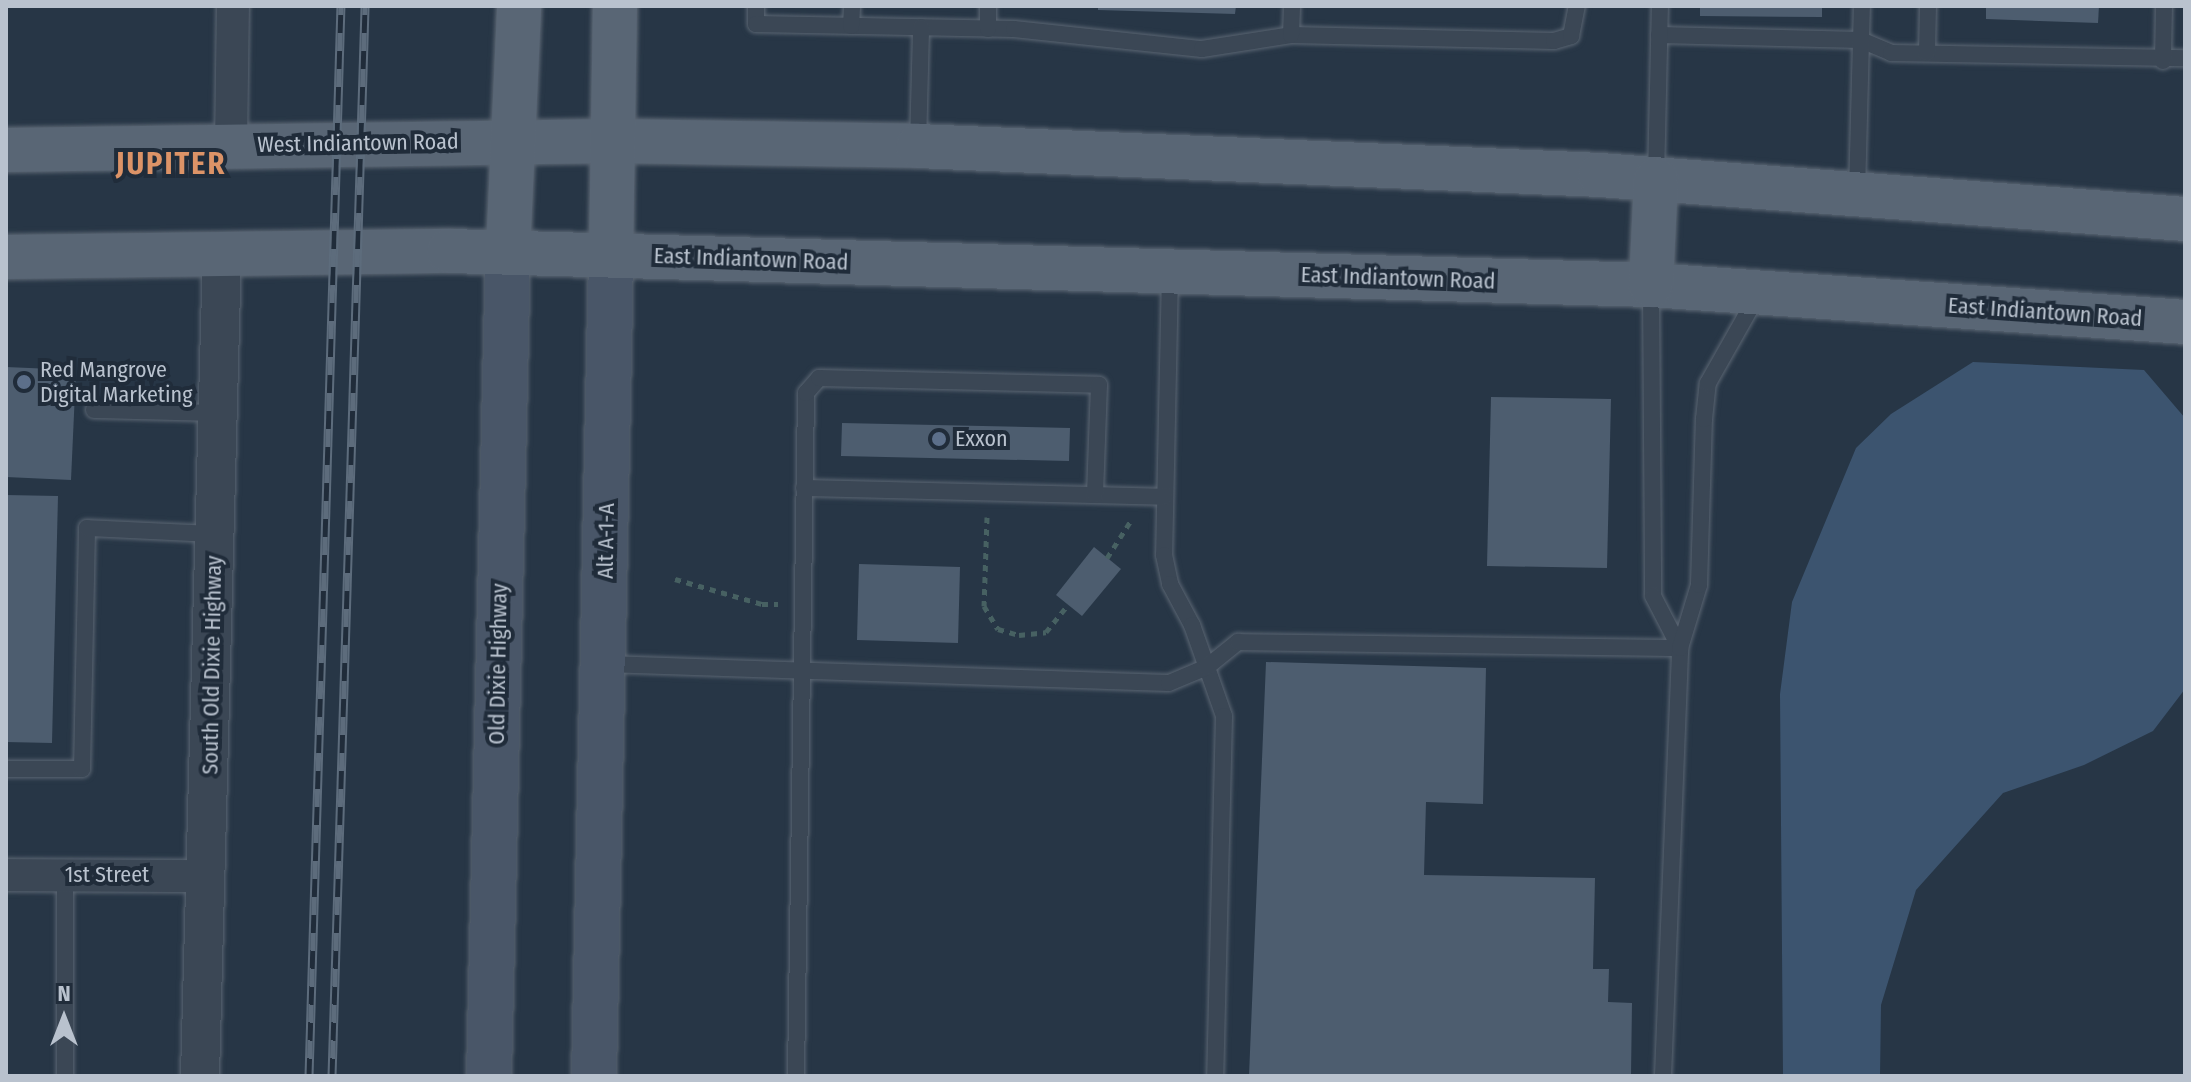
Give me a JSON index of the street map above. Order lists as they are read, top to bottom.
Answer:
{
  "streets": {
    "main road": [
      "West Indiantown Road",
      "East Indiantown Road",
      "Alt A-1-A",
      "Old Dixie Highway"
    ],
    "street": ["South Old Dixie Highway", "1st Street"]
  },
  "crossings": [
    ["West Indiantown Road", "Alt A-1-A"],
    ["East Indiantown Road", "Alt A-1-A"],
    ["South Old Dixie Highway", "1st Street"]
  ],
  "districts": ["JUPITER"],
  "places": ["Red Mangrove Digital Marketing", "Exxon"],
  "north": "top"
}
